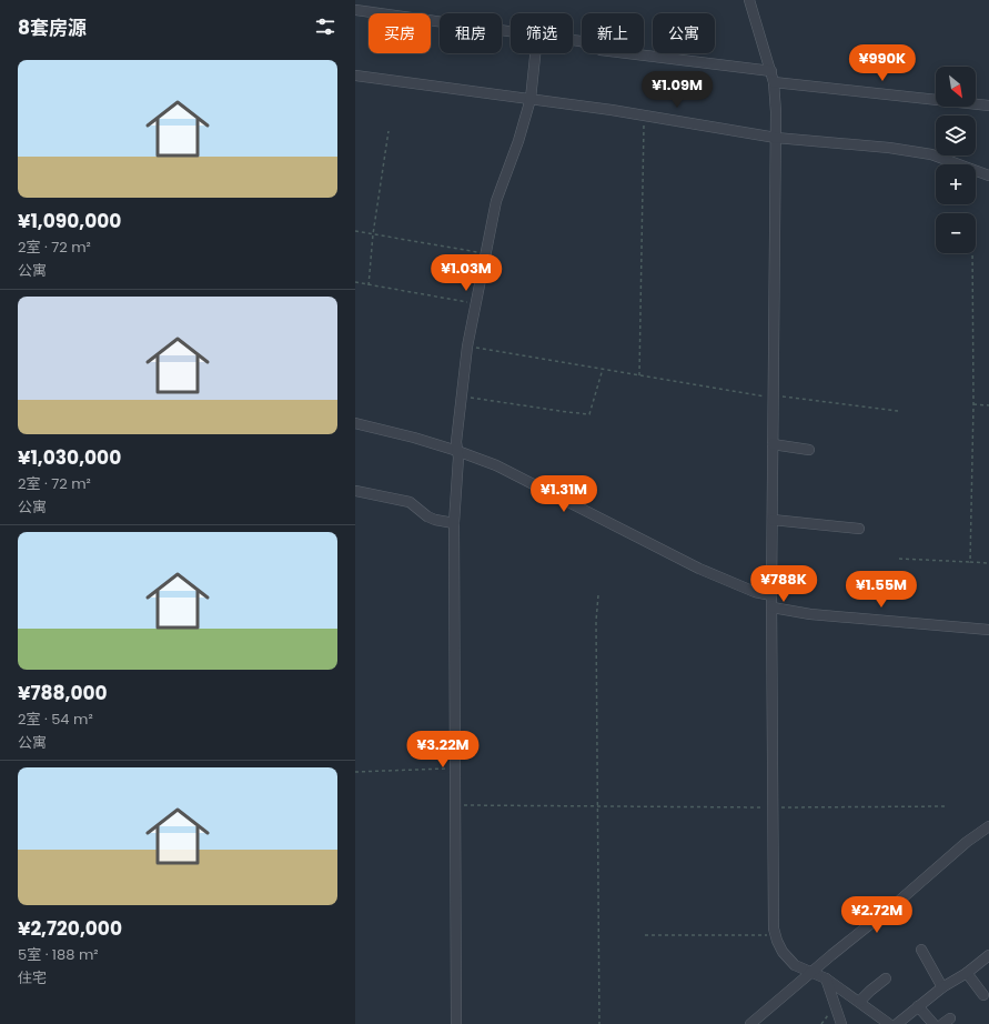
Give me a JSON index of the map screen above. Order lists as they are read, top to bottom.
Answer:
{
  "north": "bottom right",
  "page": {
    "heading": "8套房源",
    "chip": [
      "买房",
      "租房",
      "筛选",
      "新上",
      "公寓"
    ],
    "price": [
      "¥990K",
      "¥1.09M",
      "¥1.03M",
      "¥1.31M",
      "¥788K",
      "¥1.55M",
      "¥3.22M",
      "¥2.72M"
    ],
    "list": [
      {
        "name": "¥1,090,000",
        "note": "2室 · 72 m² · 公寓"
      },
      {
        "name": "¥1,030,000",
        "note": "2室 · 72 m² · 公寓"
      },
      {
        "name": "¥788,000",
        "note": "2室 · 54 m² · 公寓"
      },
      {
        "name": "¥2,720,000",
        "note": "5室 · 188 m² · 住宅"
      }
    ],
    "map_buttons": ["+", "−"]
  }
}
